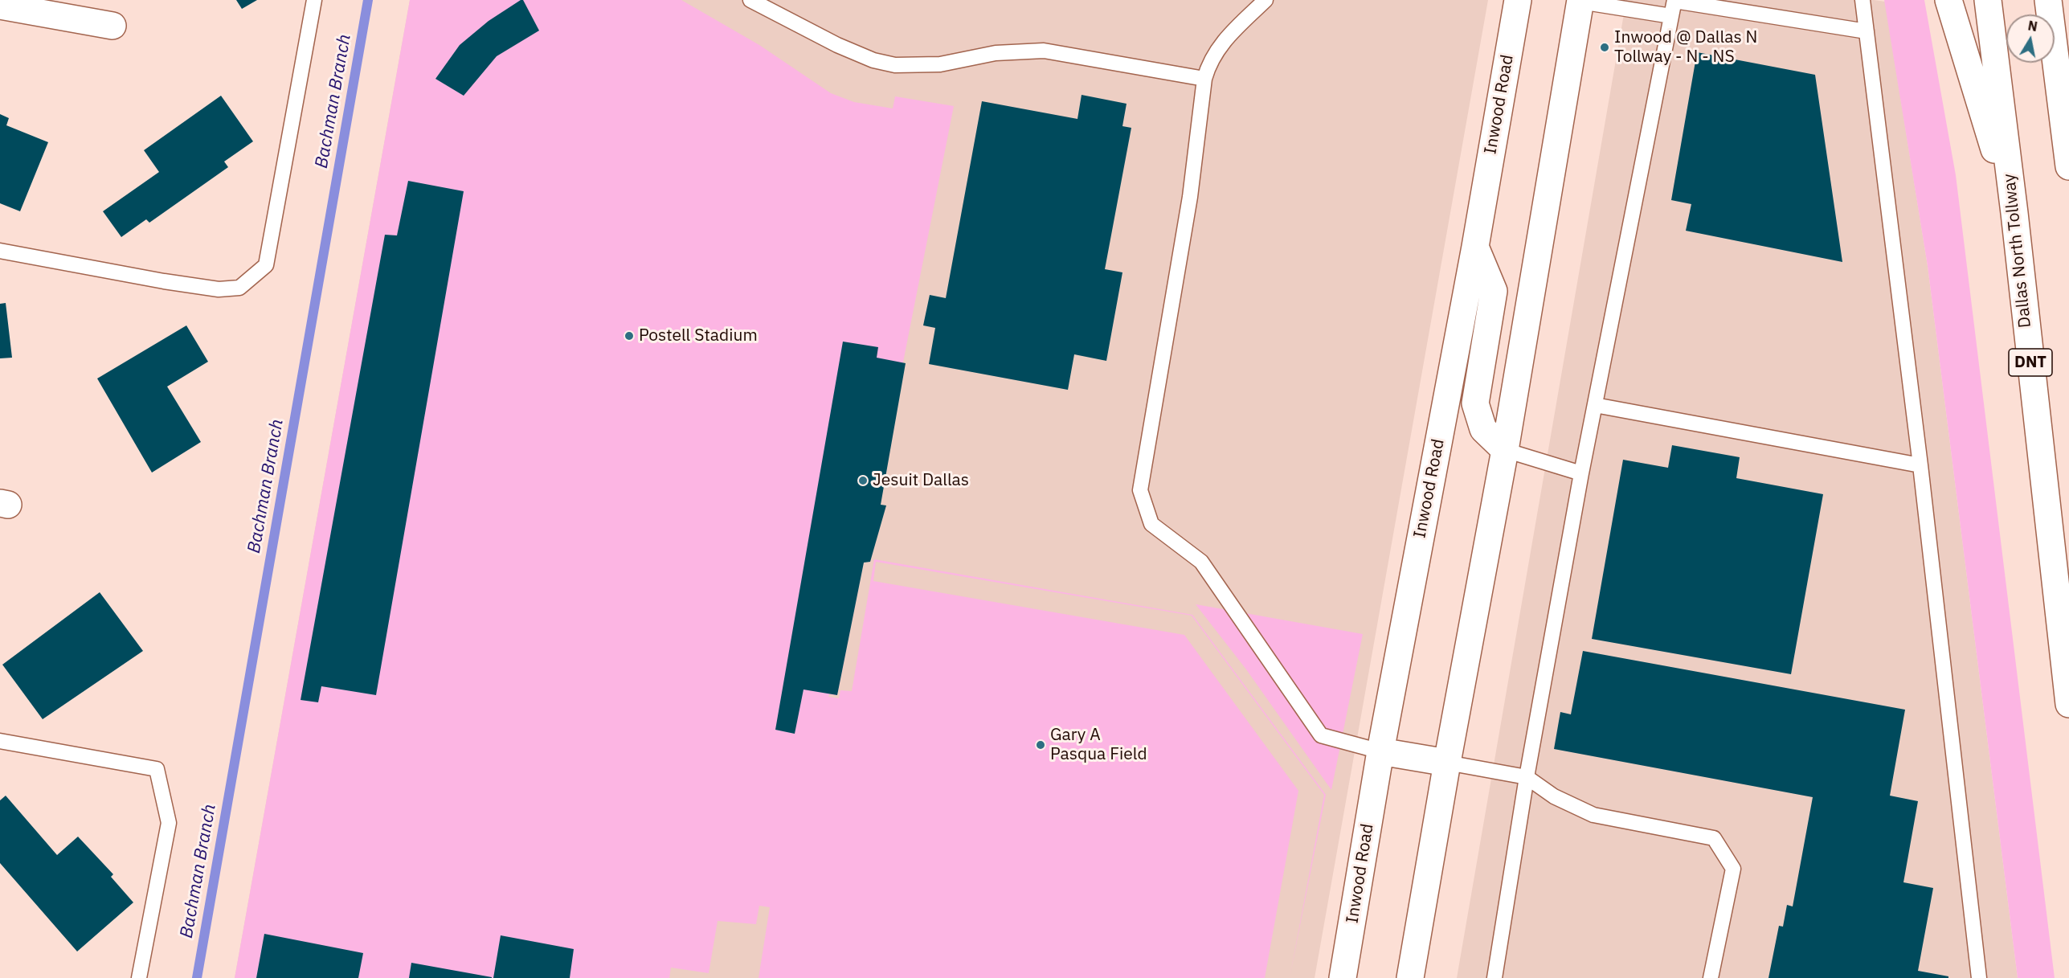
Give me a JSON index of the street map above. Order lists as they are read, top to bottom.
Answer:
{
  "streets": {
    "main road": ["Inwood Road", "Dallas North Tollway", "DNT"]
  },
  "water": ["Bachman Branch"],
  "places": [
    "Inwood @ Dallas N Tollway - N - NS",
    "Postell Stadium",
    "Jesuit Dallas",
    "Gary A Pasqua Field"
  ],
  "north": "top"
}
